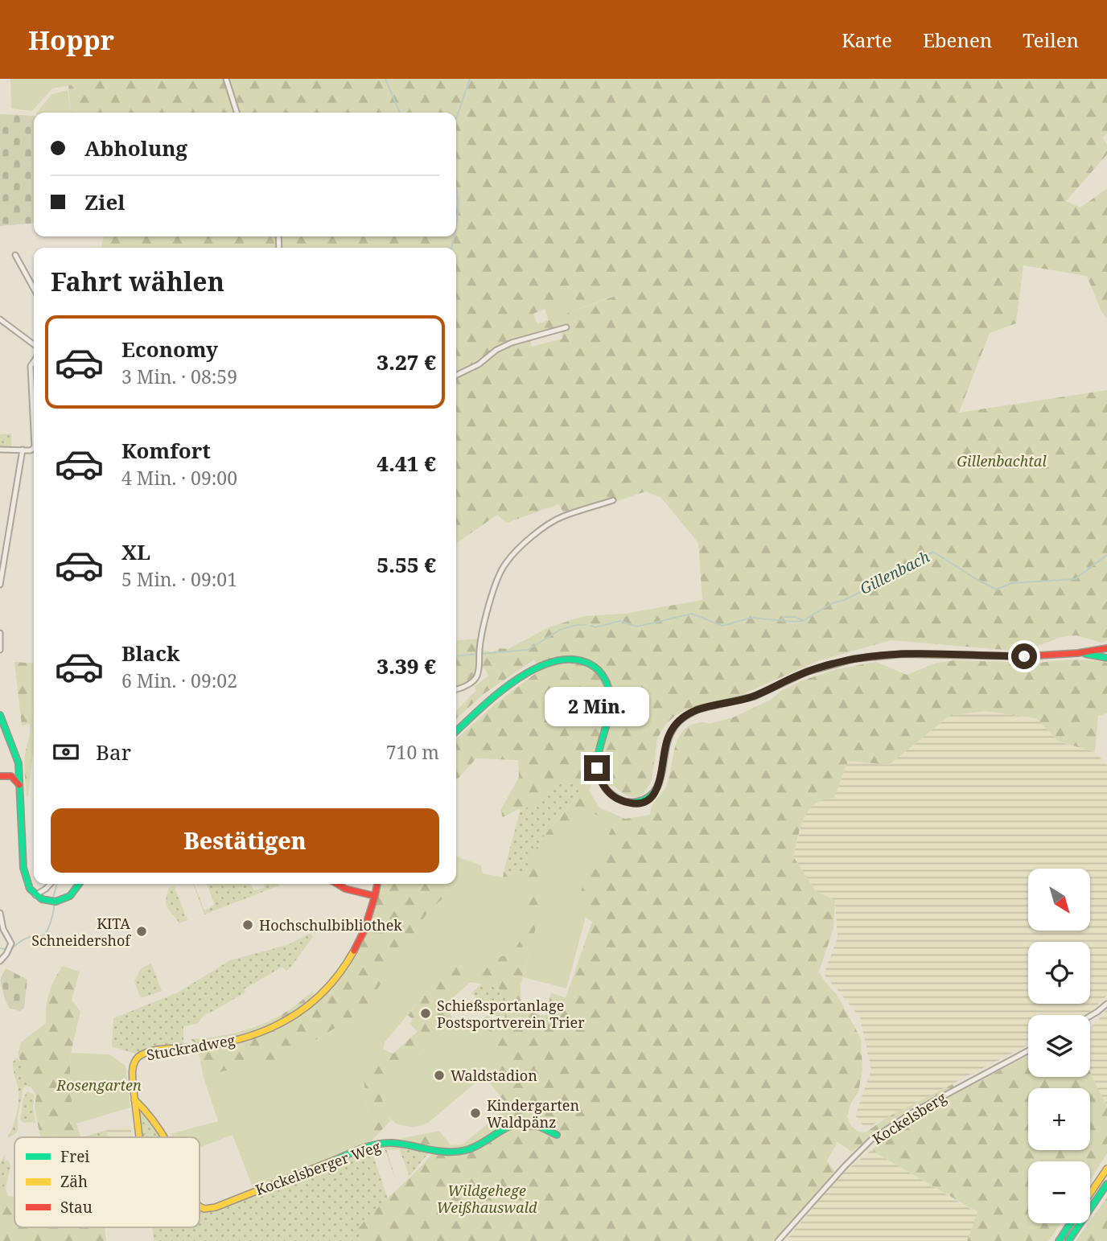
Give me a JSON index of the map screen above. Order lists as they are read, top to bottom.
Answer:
{
  "streets": {
    "main road": ["Stuckradweg", "Kockelsberger Weg"],
    "street": ["Kockelsberg"]
  },
  "crossings": [
    ["Stuckradweg", "Kockelsberger Weg"]
  ],
  "water": ["Gillenbach"],
  "parks": ["Gillenbachtal", "Rosengarten", "Wildgehege Weißhauswald"],
  "places": [
    "Hochschulbibliothek",
    "KITA Schneidershof",
    "Schießsportanlage Postsportverein Trier",
    "Waldstadion",
    "Kindergarten Waldpänz"
  ],
  "legend": ["Frei", "Zäh", "Stau"],
  "north": "bottom right",
  "page": {
    "header": "Hoppr",
    "nav": ["Karte", "Ebenen", "Teilen"],
    "banner": ["Abholung", "Ziel"],
    "heading": "Fahrt wählen",
    "list": [
      {
        "name": "Economy",
        "note": "3 Min. · 08:59",
        "value": "3.27 €"
      },
      {
        "name": "Komfort",
        "note": "4 Min. · 09:00",
        "value": "4.41 €"
      },
      {
        "name": "XL",
        "note": "5 Min. · 09:01",
        "value": "5.55 €"
      },
      {
        "name": "Black",
        "note": "6 Min. · 09:02",
        "value": "3.39 €"
      }
    ],
    "bubble": "2 Min.",
    "pay": ["Bar", "710 m"],
    "buttons": "Bestätigen",
    "map_buttons": ["+", "−"]
  }
}
